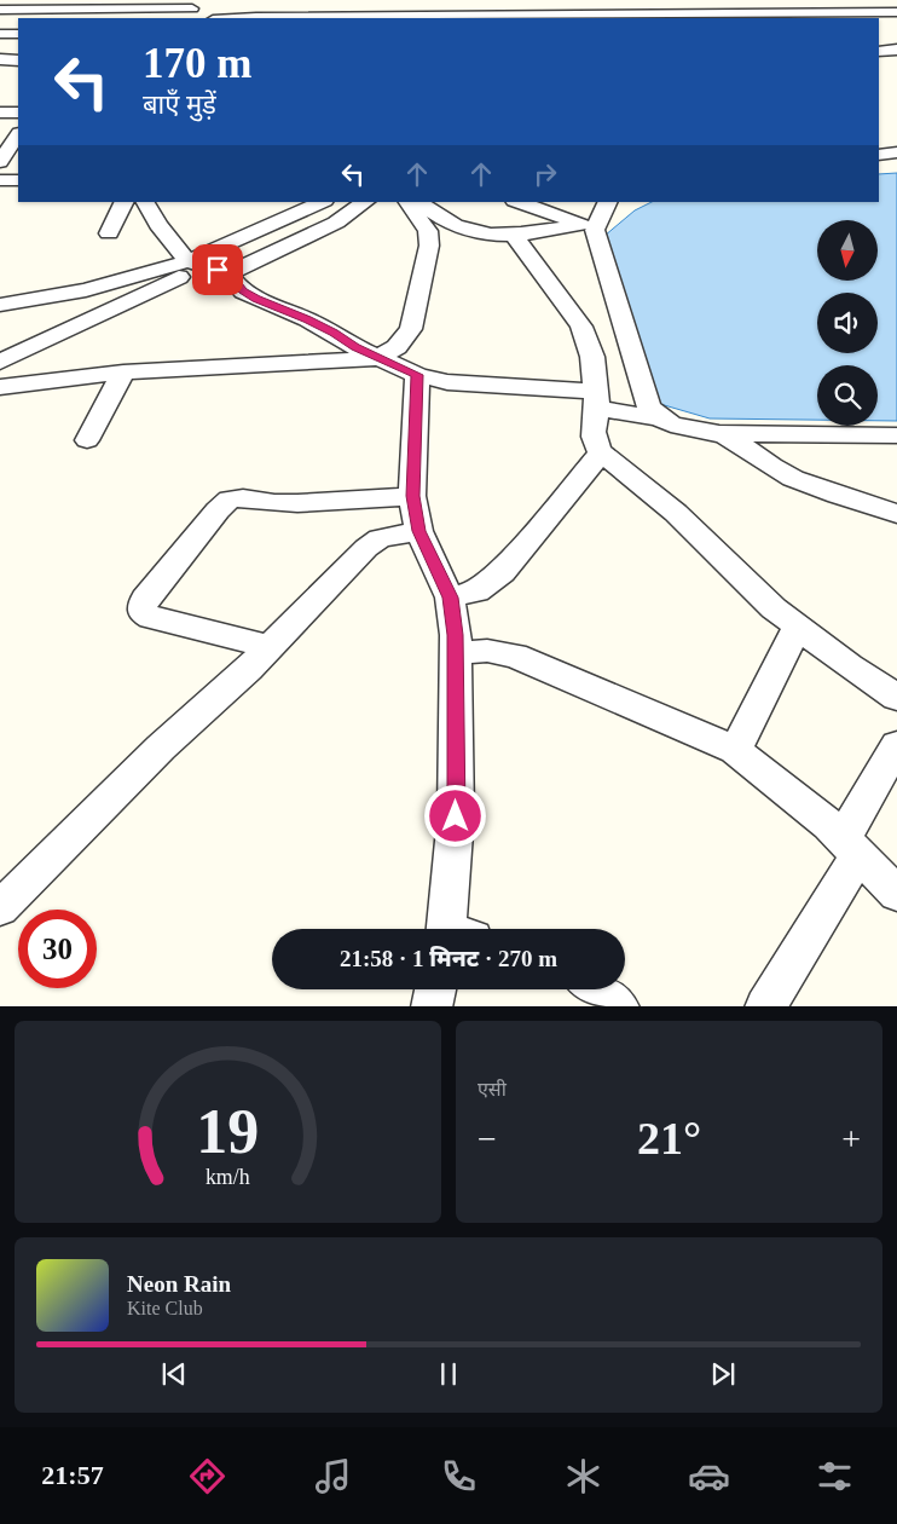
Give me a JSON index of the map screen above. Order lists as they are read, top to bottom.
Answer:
{
  "north": "bottom",
  "page": {
    "turn": ["170 m", "बाएँ मुड़ें"],
    "limit": "30",
    "trip": "21:58 · 1 मिनट · 270 m",
    "tile": "एसी",
    "heat": ["−", "21°", "+"],
    "song": ["Neon Rain", "Kite Club"],
    "tabs": "21:57",
    "gauge": ["19", "km/h"]
  }
}
